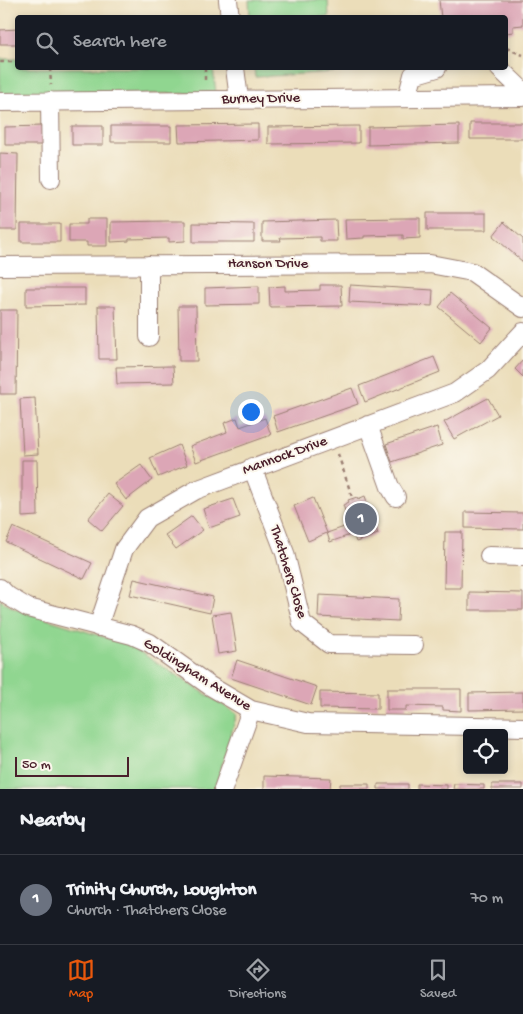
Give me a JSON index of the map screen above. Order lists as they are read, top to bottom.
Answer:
{
  "streets": {
    "street": [
      "Burney Drive",
      "Hanson Drive",
      "Mannock Drive",
      "Thatchers Close",
      "Goldingham Avenue"
    ]
  },
  "crossings": [
    ["Mannock Drive", "Thatchers Close"],
    ["Mannock Drive", "Goldingham Avenue"]
  ],
  "scale_bar": "50 m",
  "page": {
    "search": "Search here",
    "pins": "1",
    "scale": "50 m",
    "heading": "Nearby",
    "list": [
      {
        "mark": "1",
        "name": "Trinity Church, Loughton",
        "note": "Church · Thatchers Close",
        "value": "70 m"
      }
    ],
    "nav": ["Map", "Directions", "Saved"]
  }
}
